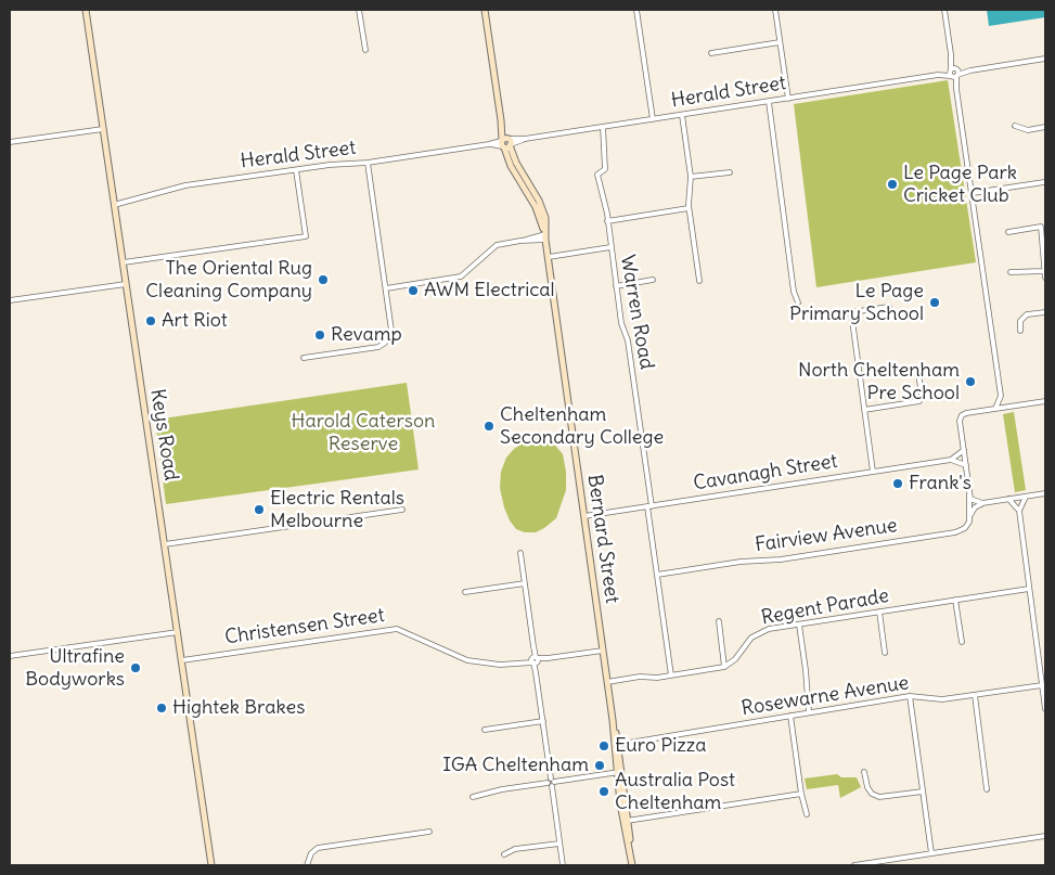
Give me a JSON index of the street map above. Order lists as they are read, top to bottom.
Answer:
{
  "streets": {
    "street": [
      "Herald Street",
      "Warren Road",
      "Keys Road",
      "Cavanagh Street",
      "Fairview Avenue",
      "Bernard Street",
      "Regent Parade",
      "Christensen Street",
      "Rosewarne Avenue"
    ]
  },
  "crossings": [
    ["Herald Street", "Warren Road"],
    ["Herald Street", "Keys Road"],
    ["Herald Street", "Bernard Street"],
    ["Warren Road", "Cavanagh Street"],
    ["Warren Road", "Fairview Avenue"],
    ["Keys Road", "Christensen Street"],
    ["Cavanagh Street", "Bernard Street"],
    ["Bernard Street", "Christensen Street"],
    ["Bernard Street", "Rosewarne Avenue"]
  ],
  "parks": ["Harold Caterson Reserve"],
  "places": [
    "Le Page Park Cricket Club",
    "The Oriental Rug Cleaning Company",
    "AWM Electrical",
    "Le Page Primary School",
    "Art Riot",
    "Revamp",
    "North Cheltenham Pre School",
    "Cheltenham Secondary College",
    "Frank's",
    "Electric Rentals Melbourne",
    "Ultrafine Bodyworks",
    "Hightek Brakes",
    "Euro Pizza",
    "IGA Cheltenham",
    "Australia Post Cheltenham"
  ]
}
